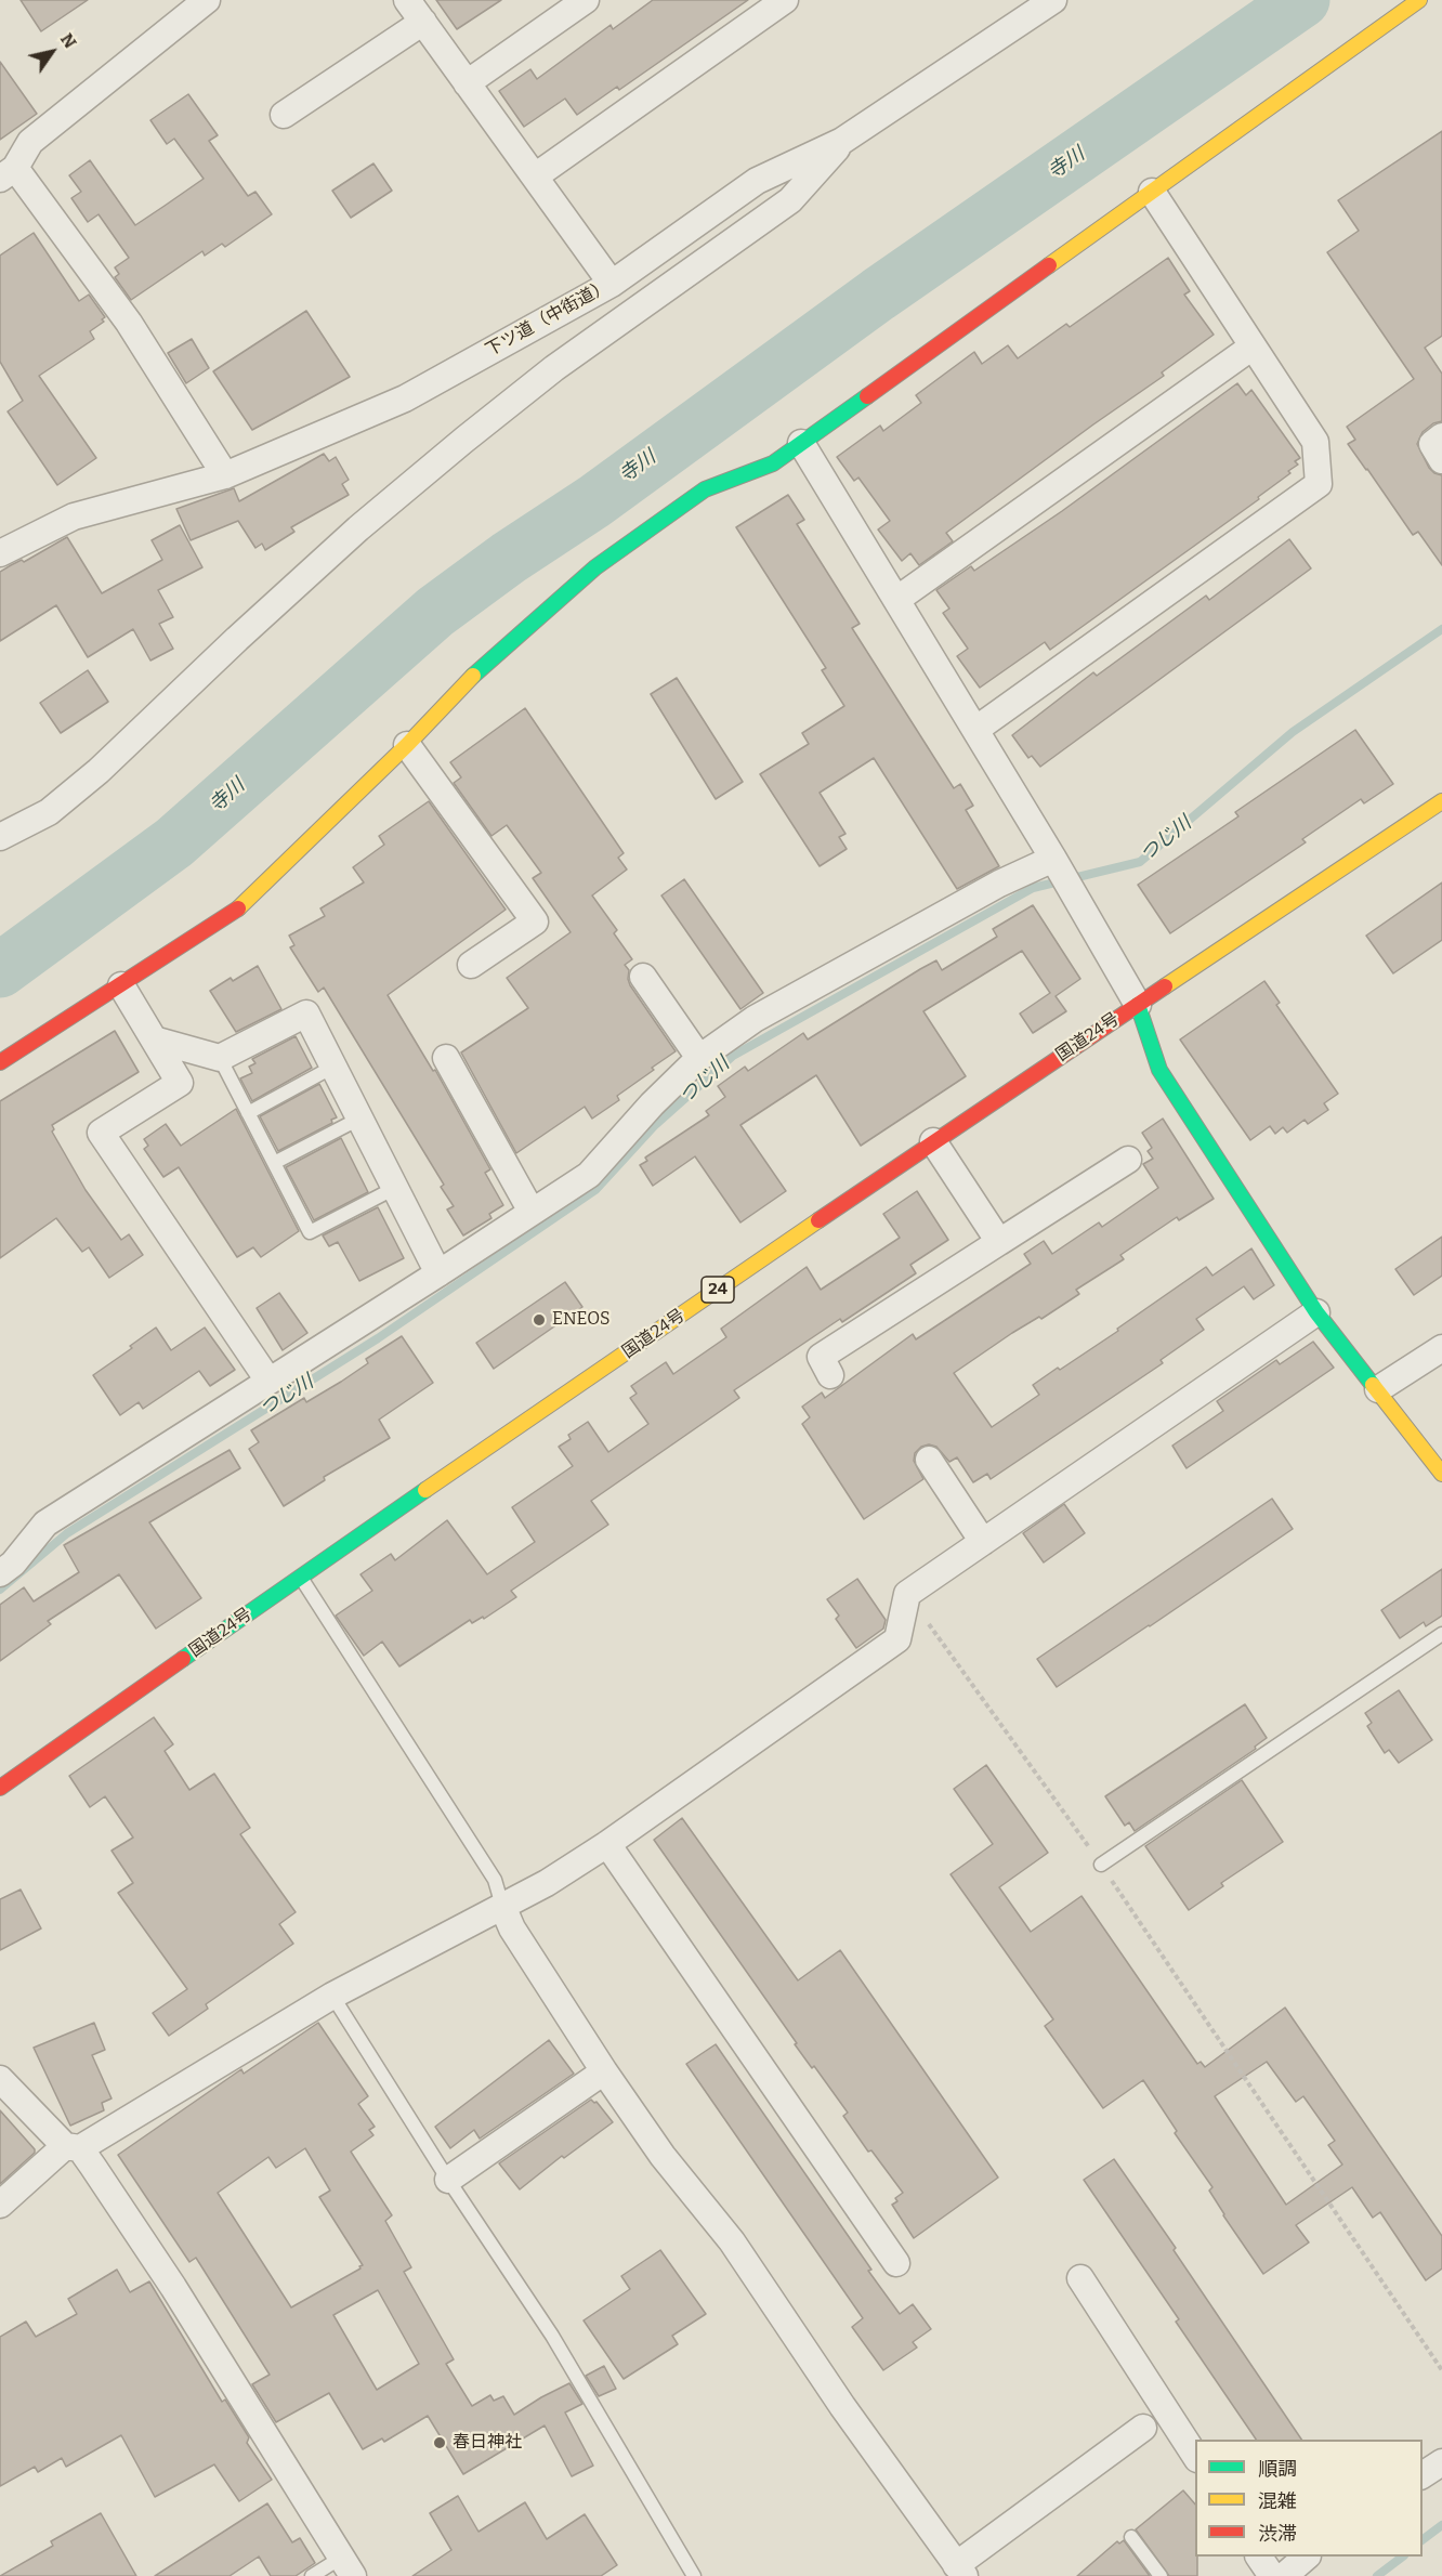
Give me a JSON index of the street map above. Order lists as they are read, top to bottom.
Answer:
{
  "streets": {
    "main road": ["国道24号", "24"],
    "street": ["下ツ道（中街道）"]
  },
  "water": ["寺川", "つじ川"],
  "places": ["ENEOS", "春日神社"],
  "legend": ["順調", "混雑", "渋滞"],
  "north": "top right"
}
